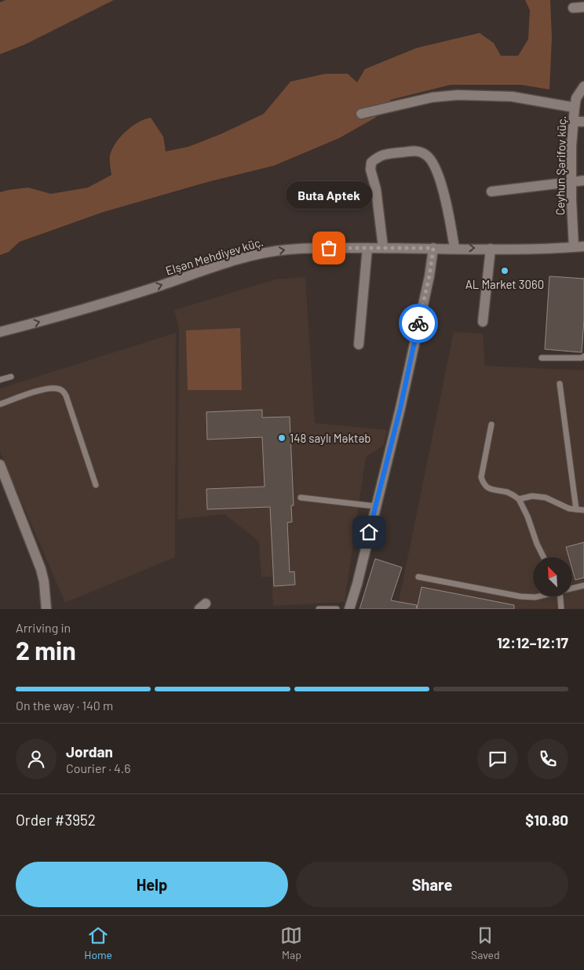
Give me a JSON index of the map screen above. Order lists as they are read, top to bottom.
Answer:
{
  "streets": {
    "street": ["Ceyhun Şərifov küç.", "Elşən Mehdiyev küç."]
  },
  "crossings": [
    ["Ceyhun Şərifov küç.", "Elşən Mehdiyev küç."]
  ],
  "one_way": ["Elşən Mehdiyev küç."],
  "places": ["Buta Aptek", "AL Market 3060", "148 saylı Məktəb"],
  "north": "top left",
  "page": {
    "bubble": "Buta Aptek",
    "heading": ["2 min", "Arriving in", "12:12–12:17"],
    "panel": [
      "Jordan",
      "Courier · 4.6",
      "Order #3952",
      "$10.80"
    ],
    "bar": "On the way · 140 m",
    "buttons": ["Help", "Share"],
    "tabs": ["Home", "Map", "Saved"]
  }
}
